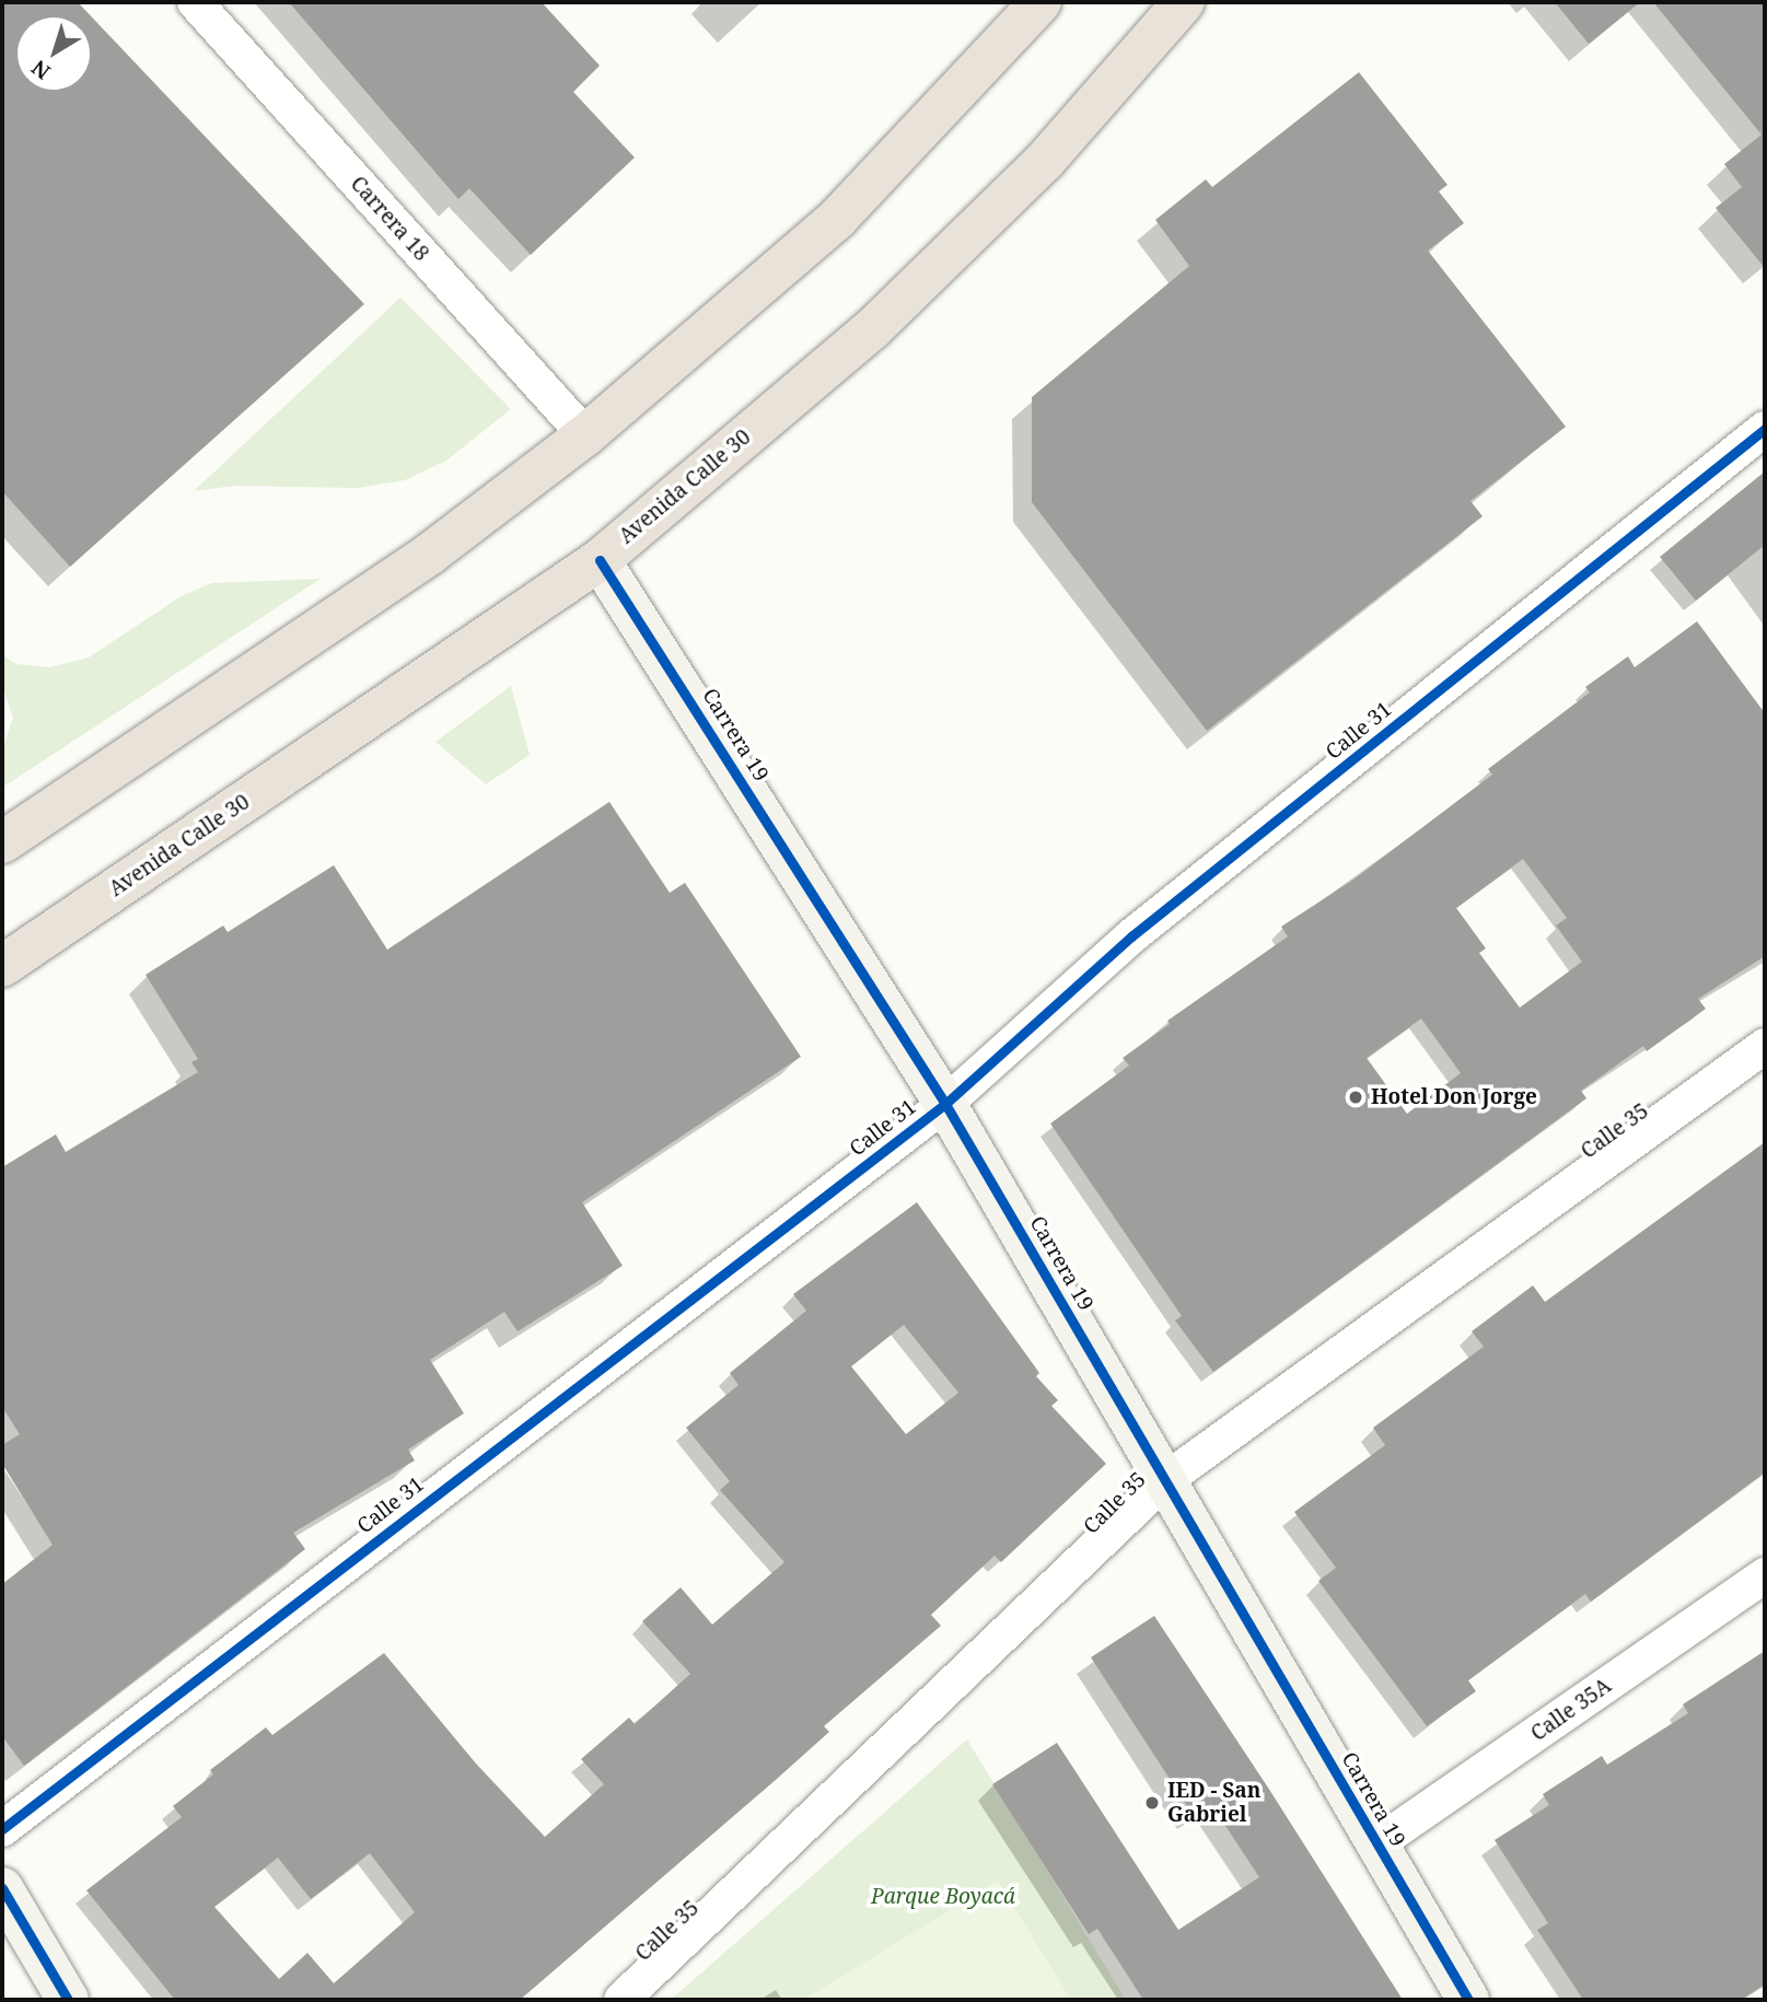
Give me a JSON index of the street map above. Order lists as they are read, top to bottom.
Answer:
{
  "streets": {
    "highway": ["Avenida Calle 30"],
    "street": [
      "Carrera 18",
      "Calle 31",
      "Carrera 19",
      "Calle 35",
      "Calle 35A"
    ]
  },
  "crossings": [
    ["Avenida Calle 30", "Carrera 19"],
    ["Calle 31", "Carrera 19"],
    ["Carrera 19", "Calle 35"],
    ["Carrera 19", "Calle 35A"]
  ],
  "parks": ["Parque Boyacá"],
  "places": ["Hotel Don Jorge", "IED - San Gabriel"],
  "north": "bottom left"
}
